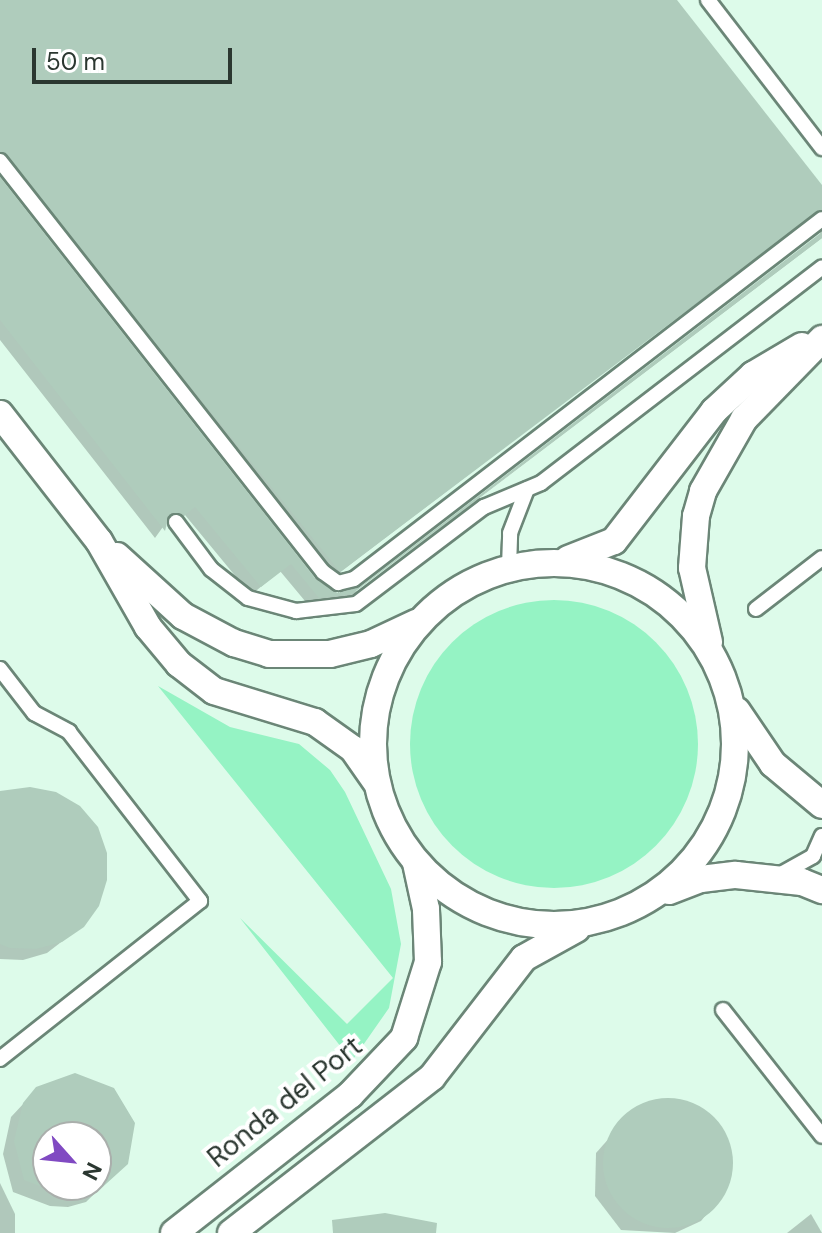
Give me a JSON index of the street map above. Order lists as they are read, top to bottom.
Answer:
{
  "streets": {
    "street": ["Ronda del Port"]
  },
  "scale_bar": "50 m",
  "north": "bottom right"
}
